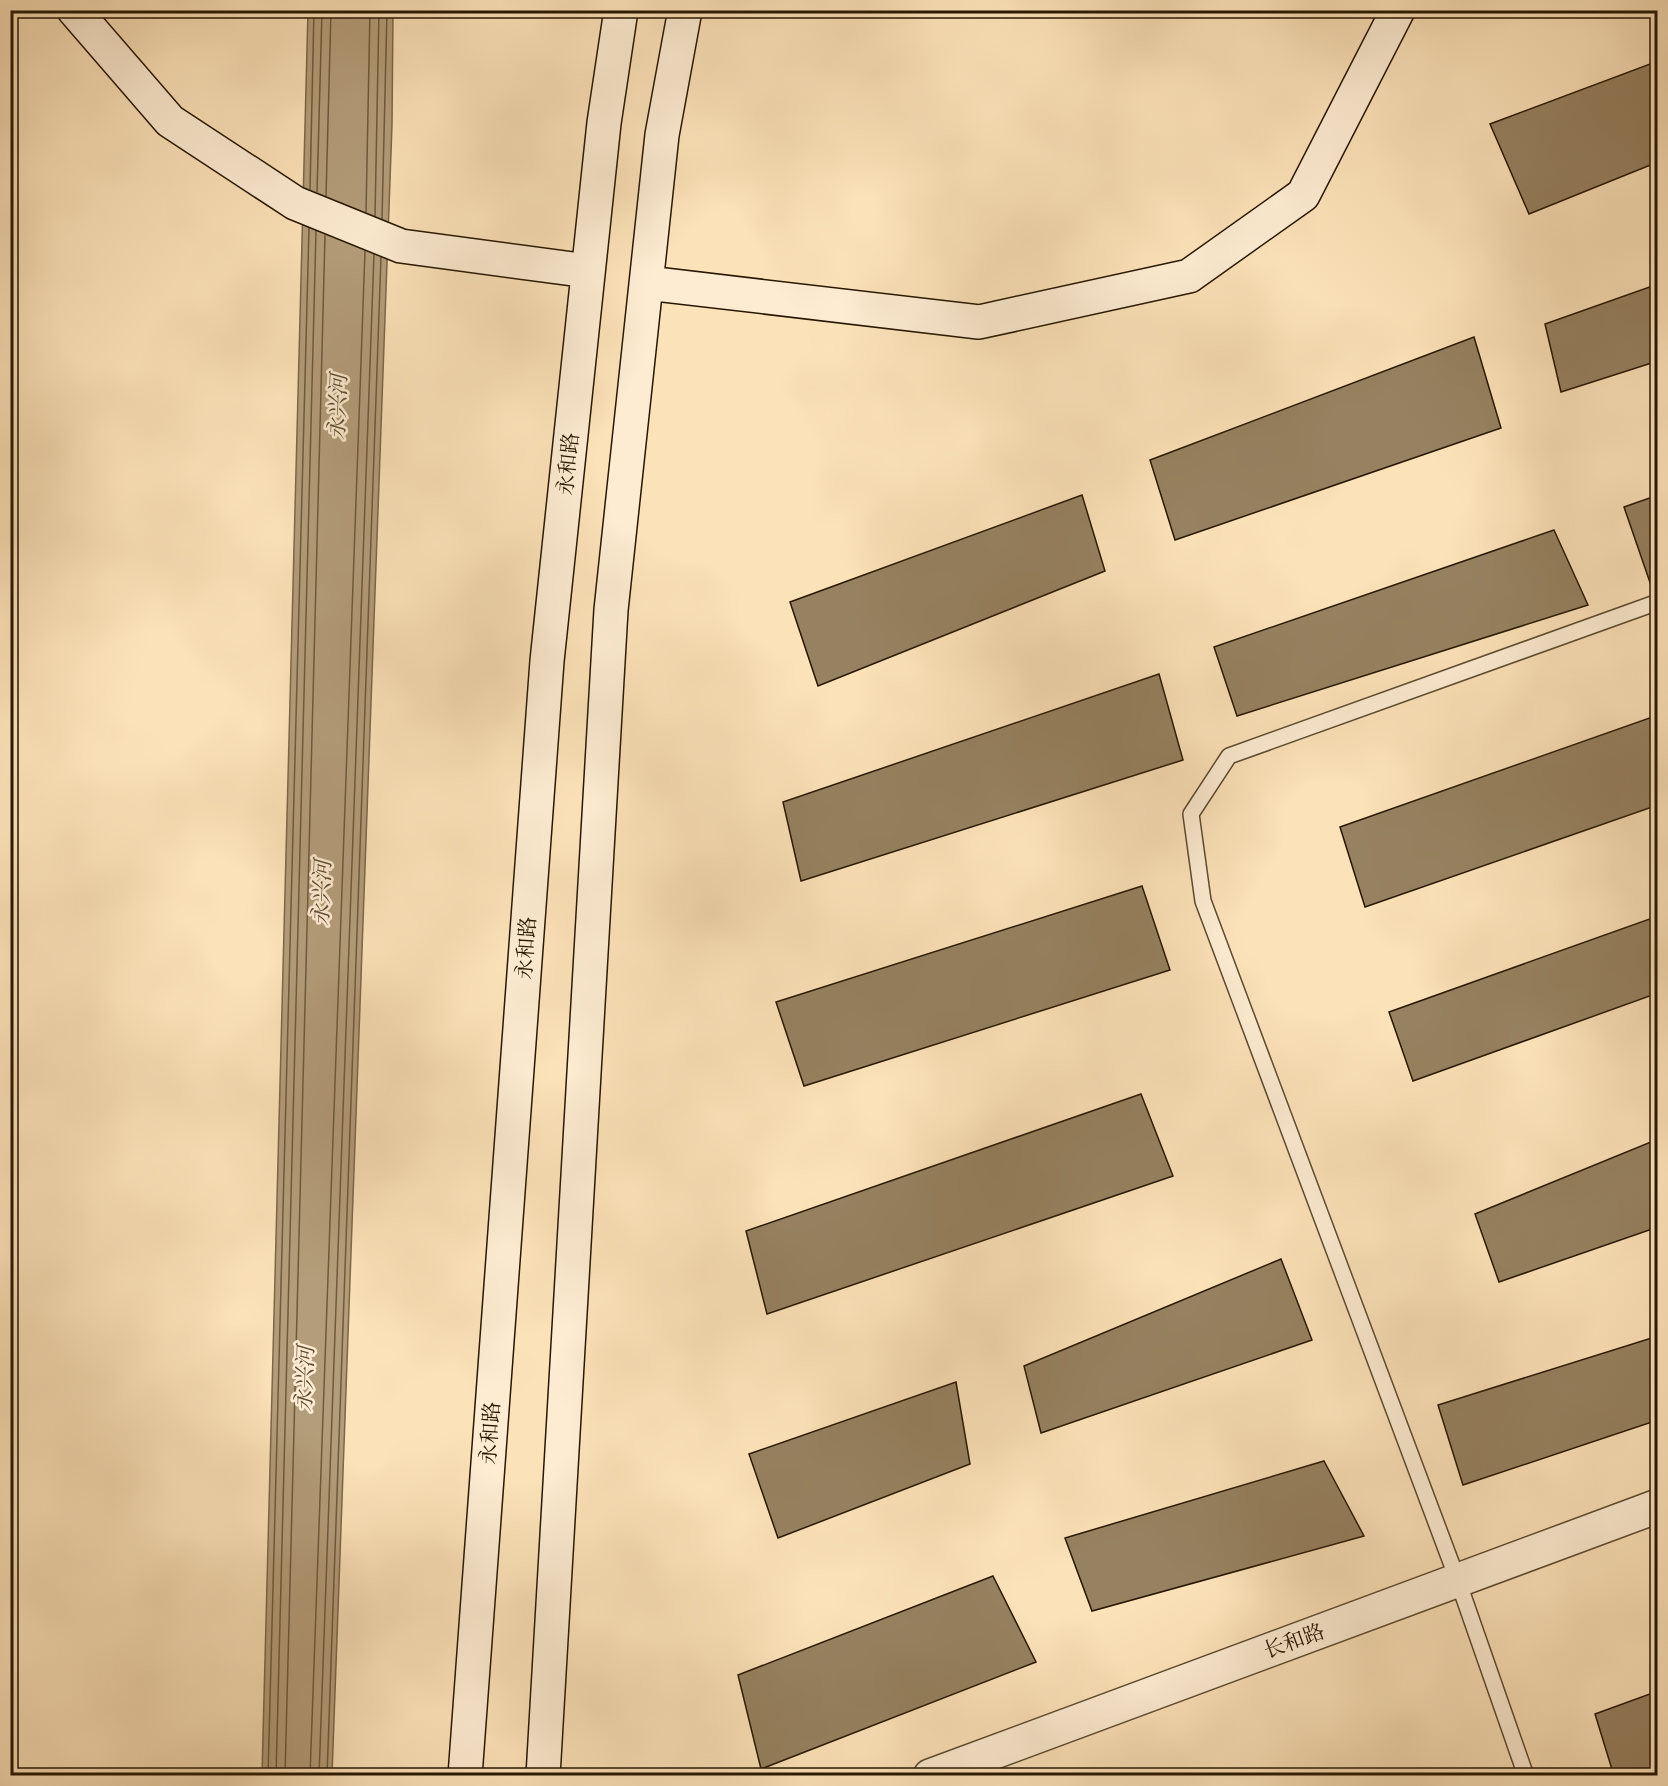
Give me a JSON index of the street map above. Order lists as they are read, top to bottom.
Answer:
{
  "streets": {
    "main road": ["永和路", "长和路"]
  },
  "water": ["永兴河"]
}
